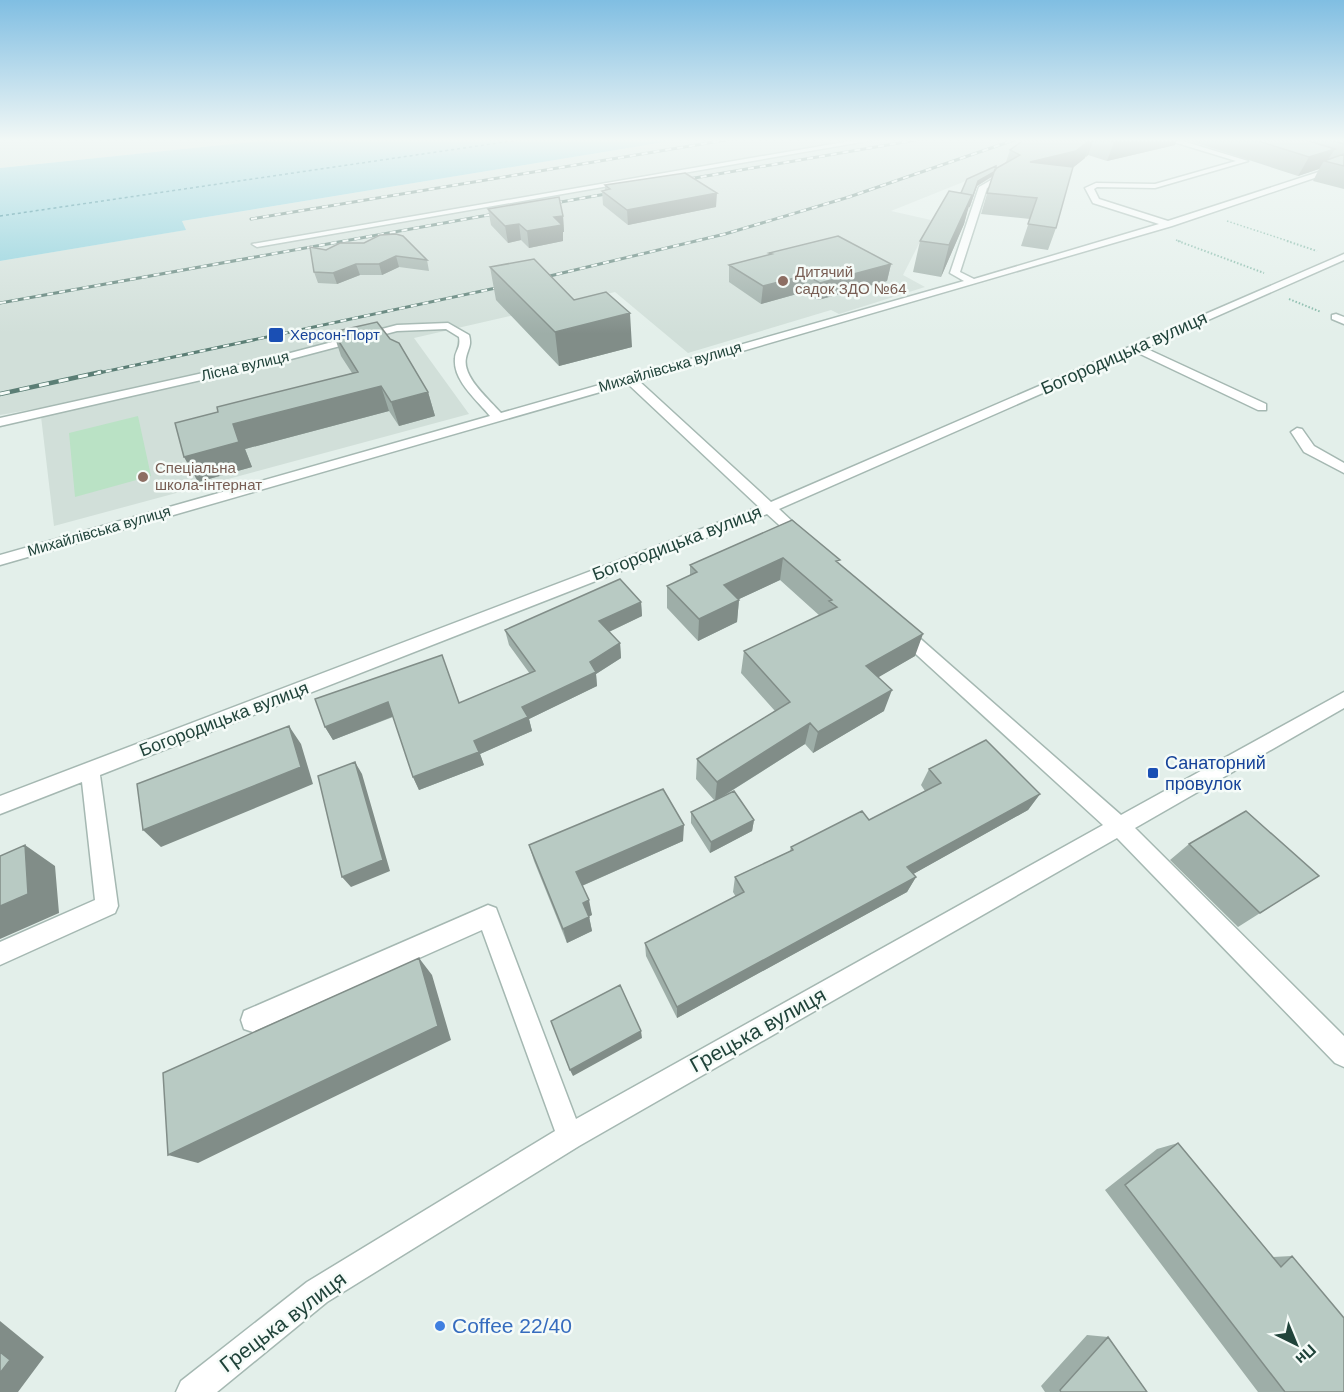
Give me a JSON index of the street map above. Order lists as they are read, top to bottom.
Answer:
{
  "streets": {
    "street": [
      "Богородицька вулиця",
      "Лісна вулиця",
      "Михайлівська вулиця",
      "Грецька вулиця"
    ]
  },
  "crossings": [
    ["Лісна вулиця", "Михайлівська вулиця"]
  ],
  "places": {
    "other": ["Дитячий садок ЗДО №64", "Спеціальна школа-інтернат", "Coffee 22/40"],
    "transit": ["Херсон-Порт", "Санаторний провулок"]
  },
  "north": "bottom right"
}
